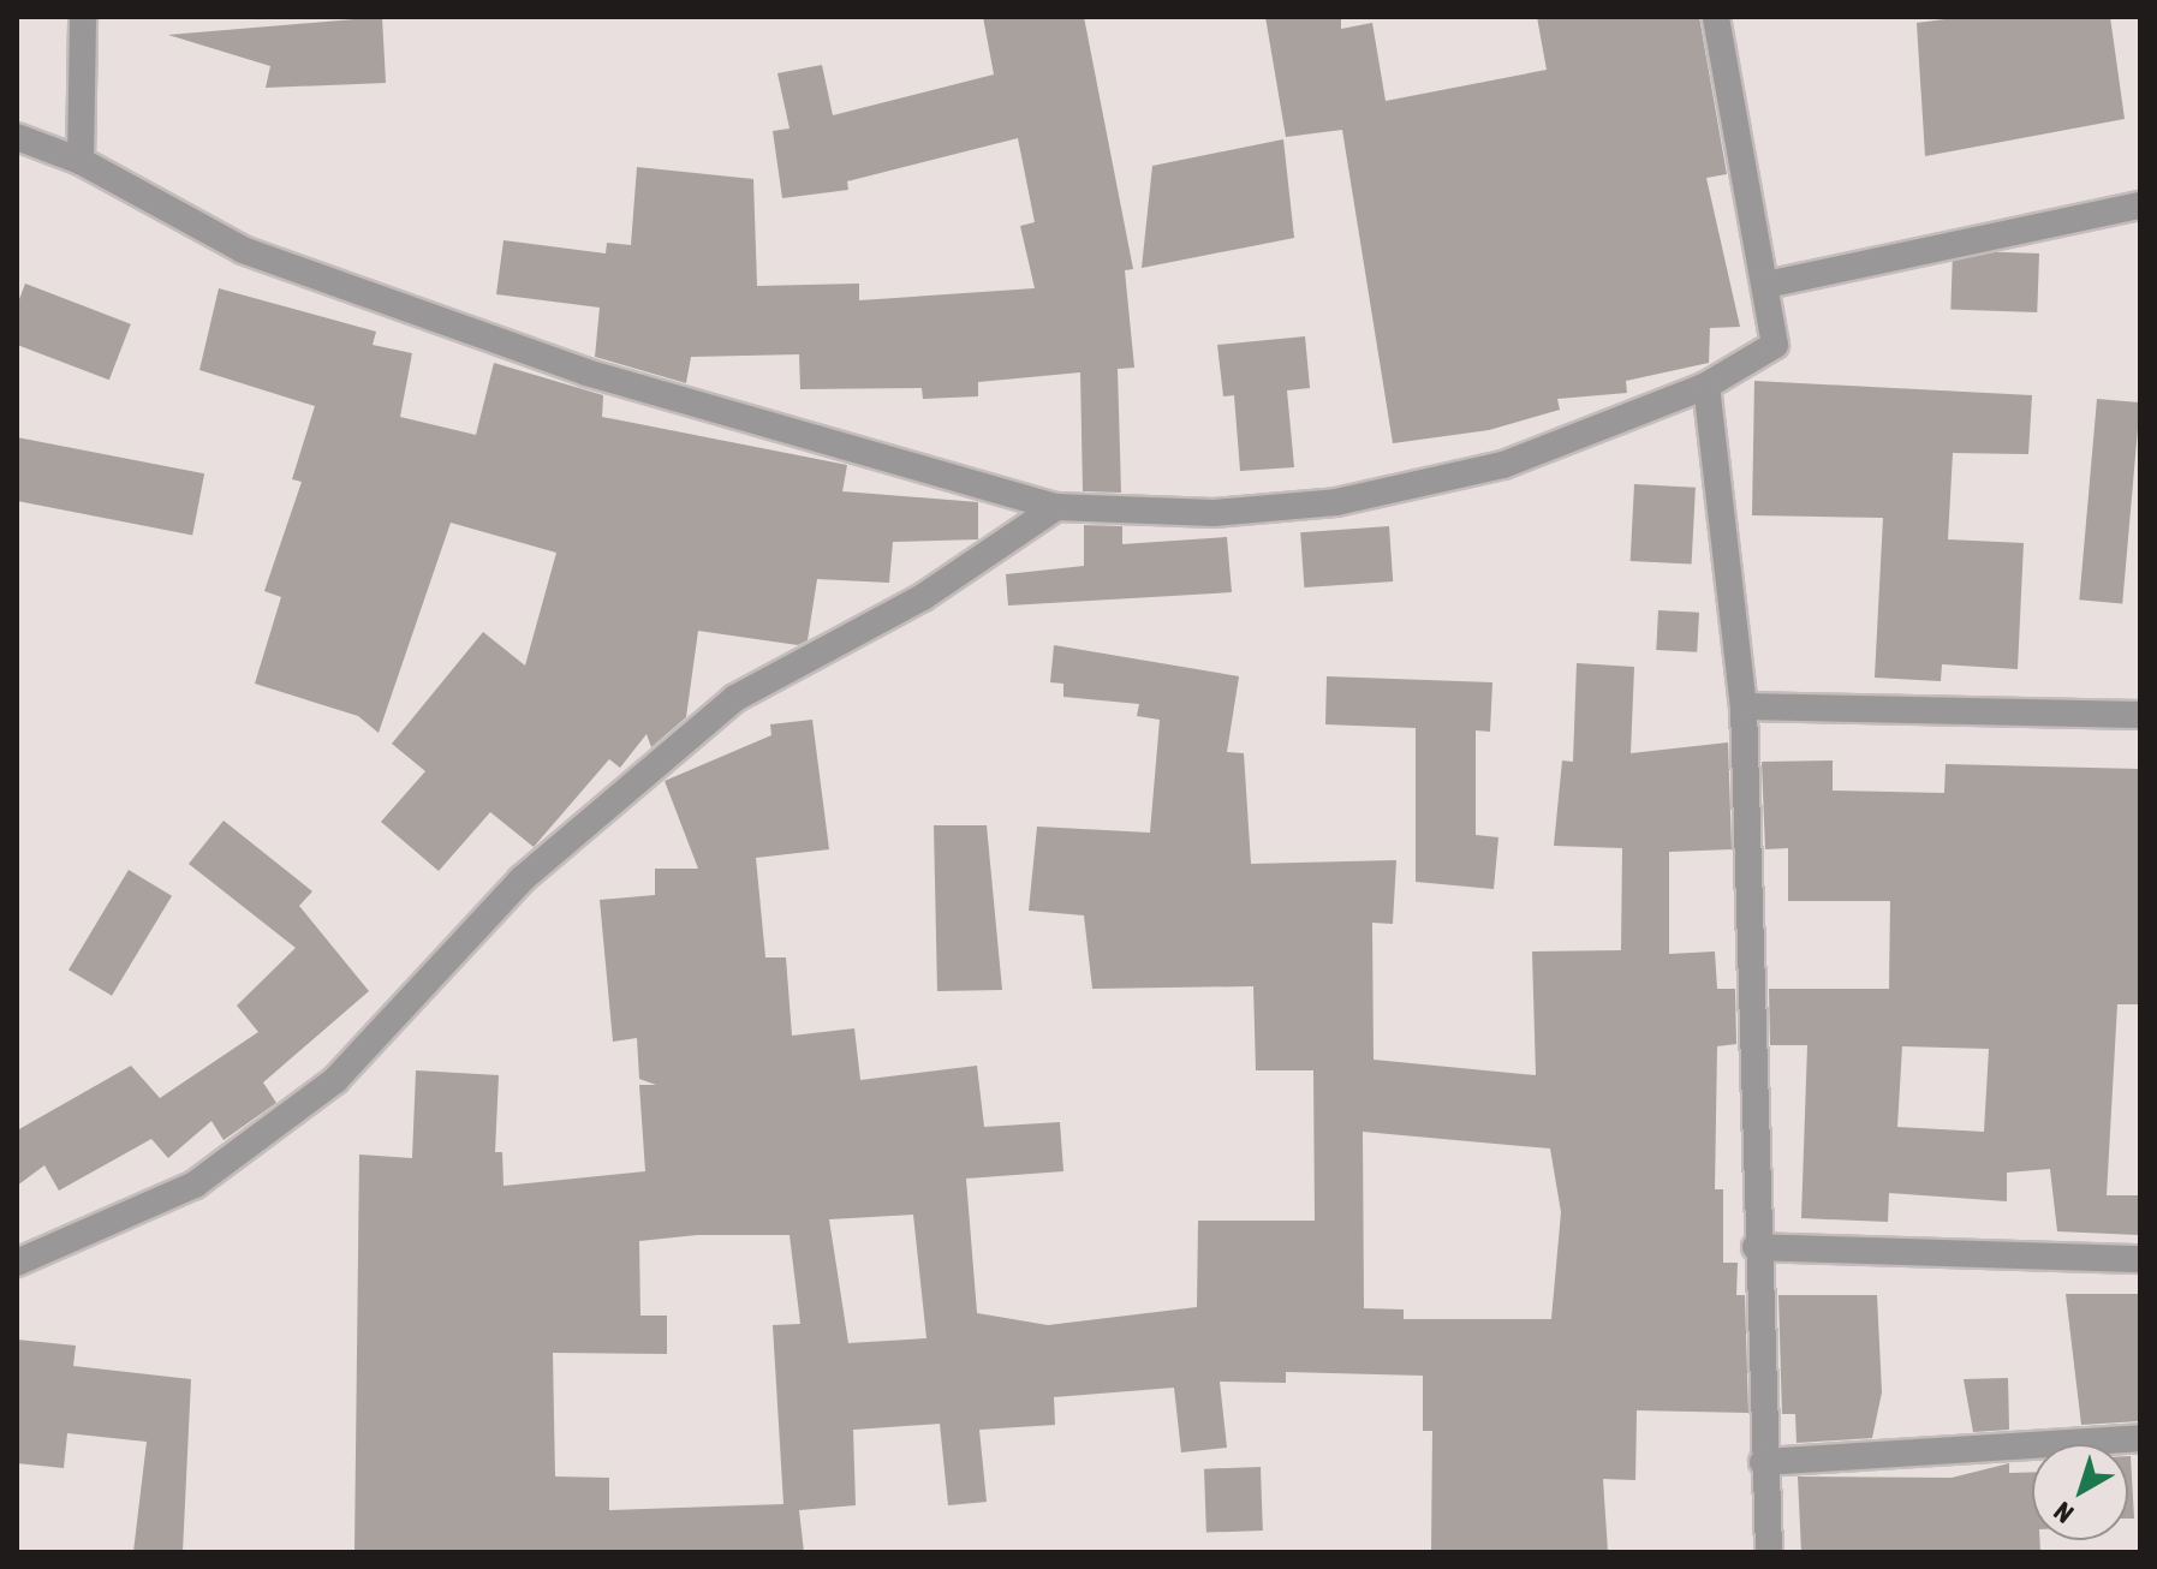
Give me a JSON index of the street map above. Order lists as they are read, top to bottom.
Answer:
{
  "north": "bottom left"
}
